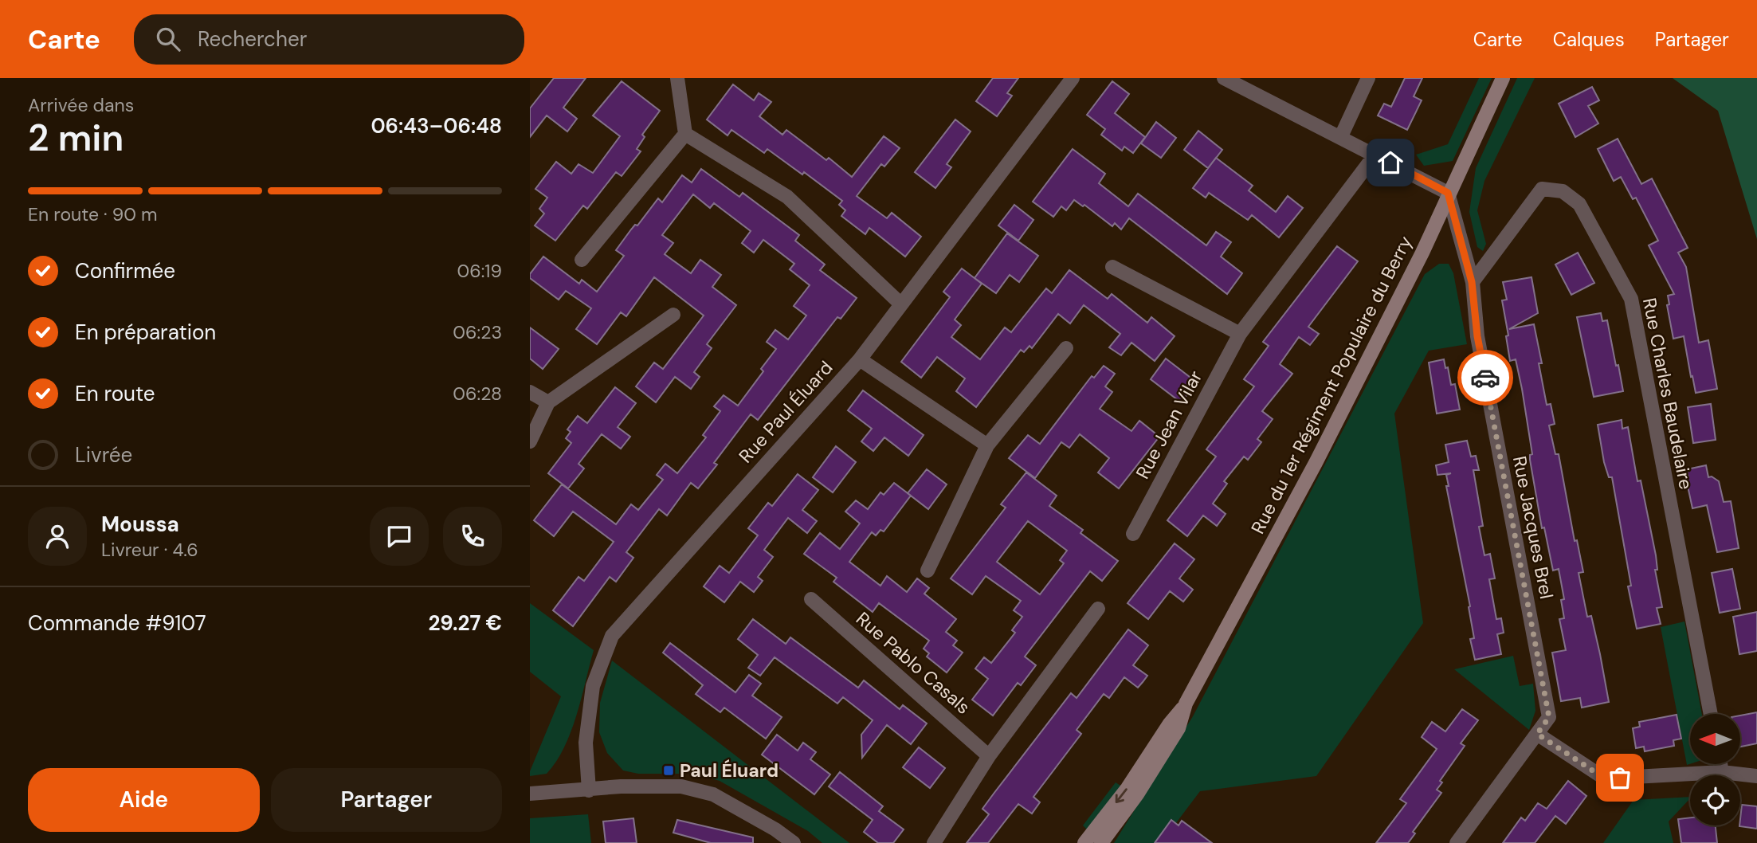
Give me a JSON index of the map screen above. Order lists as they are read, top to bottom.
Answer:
{
  "streets": {
    "main road": ["Rue du 1er Régiment Populaire du Berry"],
    "street": [
      "Rue Charles Baudelaire",
      "Rue Paul Éluard",
      "Rue Jean Vilar",
      "Rue Jacques Brel",
      "Rue Pablo Casals"
    ]
  },
  "crossings": [
    ["Rue du 1er Régiment Populaire du Berry", "Rue Jacques Brel"],
    ["Rue Charles Baudelaire", "Rue Jacques Brel"]
  ],
  "places": {
    "transit": ["Paul Éluard"]
  },
  "north": "left",
  "page": {
    "header": "Carte",
    "search": "Rechercher",
    "nav": ["Carte", "Calques", "Partager"],
    "heading": ["2 min", "Arrivée dans", "06:43–06:48"],
    "panel": [
      "Moussa",
      "Livreur · 4.6",
      "Commande #9107",
      "29.27 €"
    ],
    "bar": "En route · 90 m",
    "list": [
      ["Confirmée", "06:19"],
      ["En préparation", "06:23"],
      ["En route", "06:28"],
      "Livrée"
    ],
    "buttons": ["Aide", "Partager"]
  }
}
